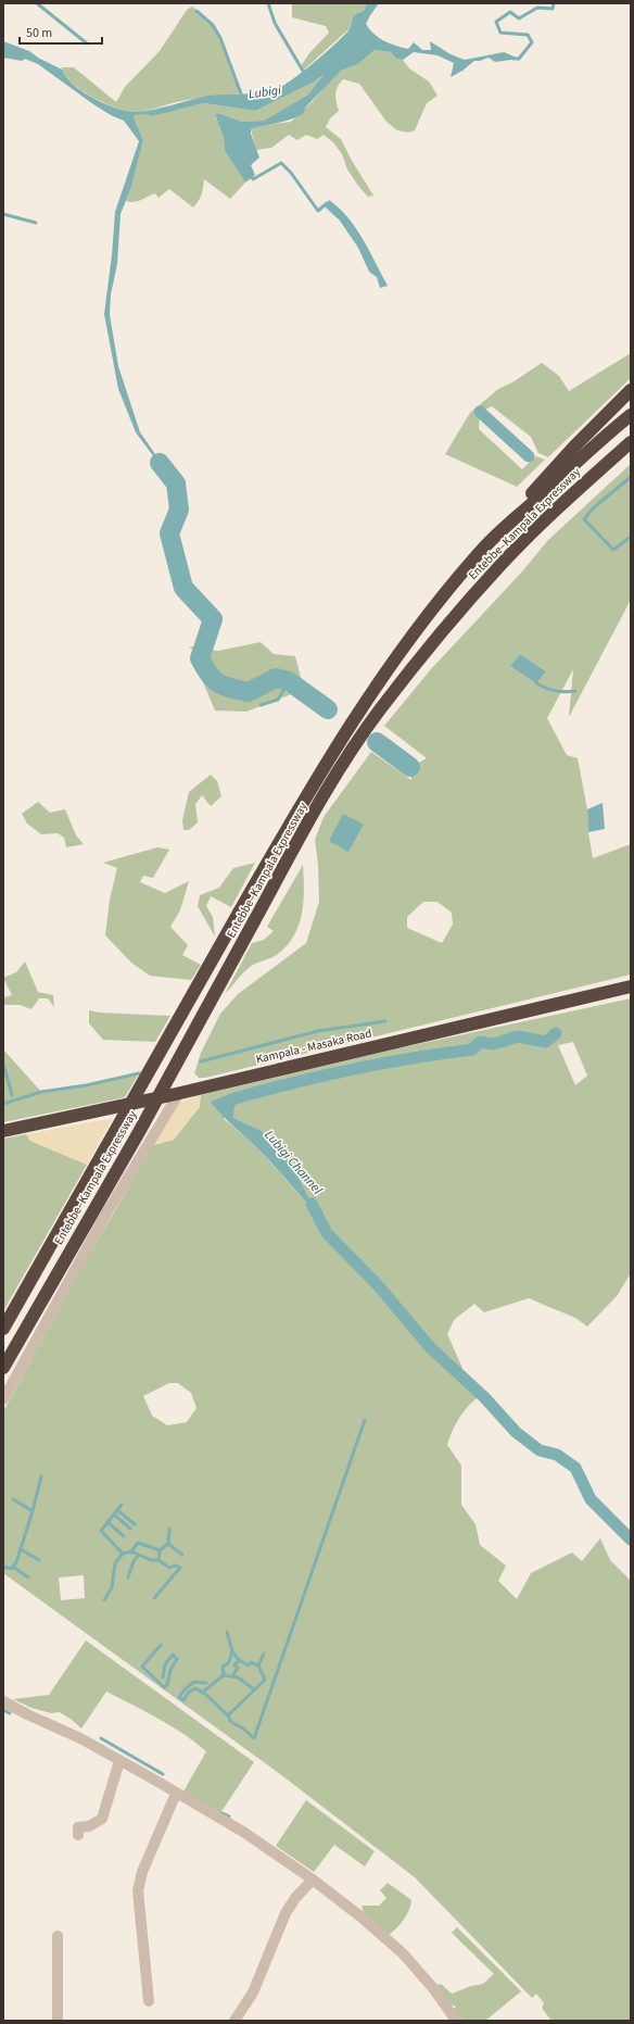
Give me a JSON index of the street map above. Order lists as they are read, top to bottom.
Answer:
{
  "streets": {
    "highway": ["Entebbe–Kampala Expressway", "Kampala - Masaka Road"]
  },
  "water": ["Lubigi", "Lubigi Channel"],
  "scale_bar": "50 m"
}
